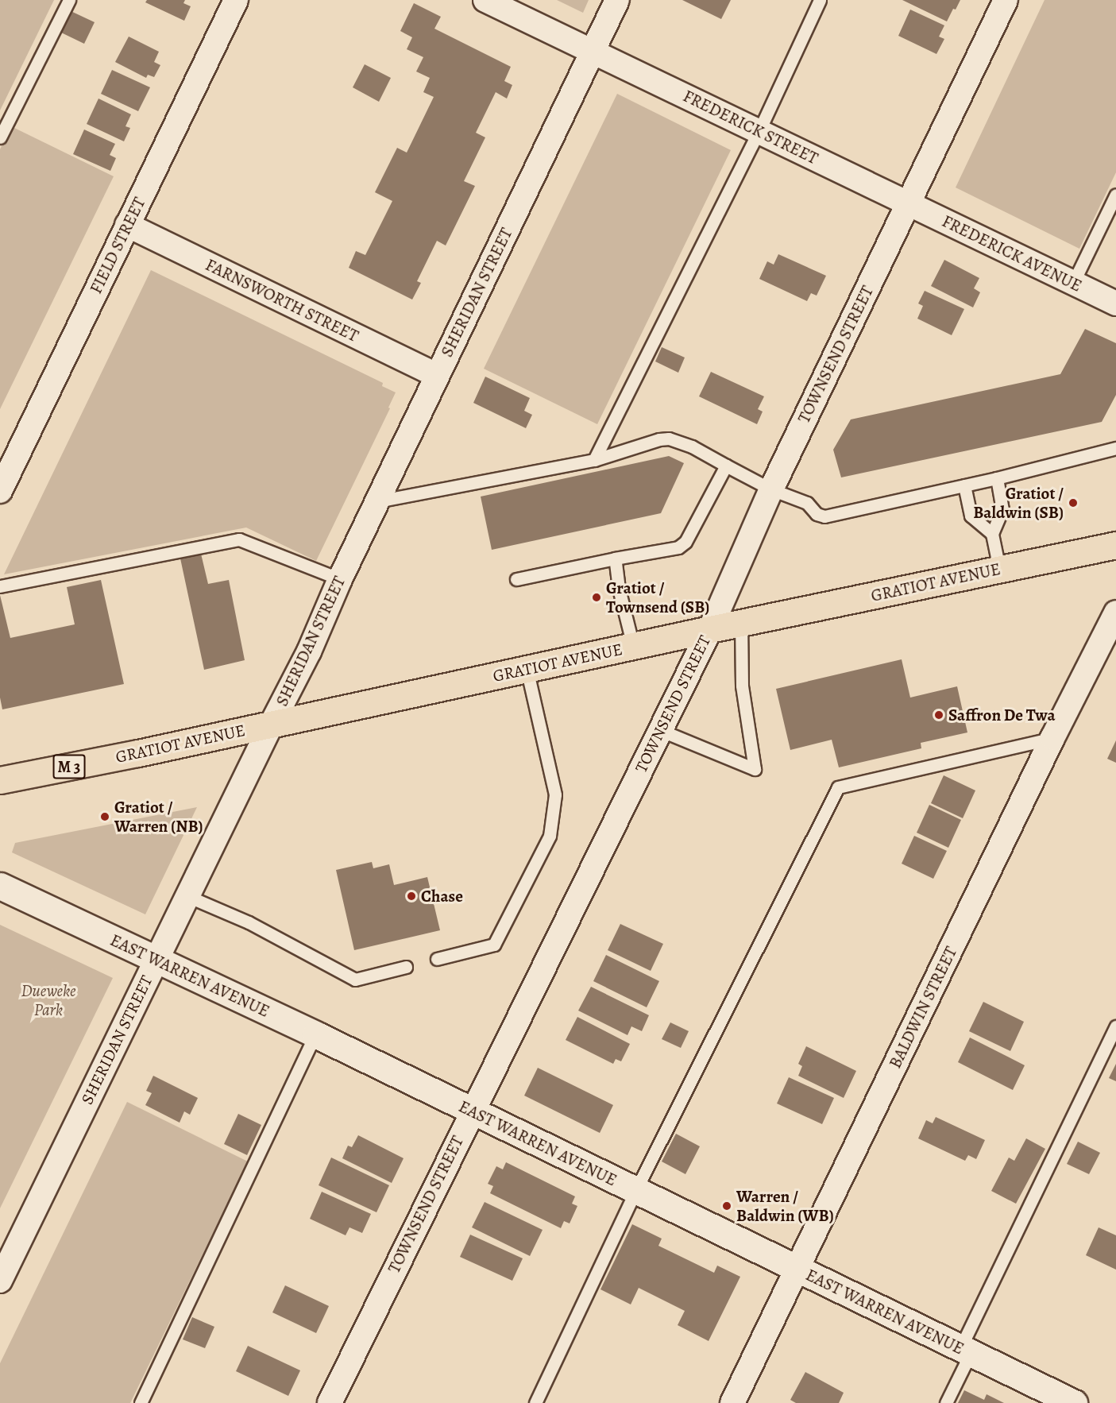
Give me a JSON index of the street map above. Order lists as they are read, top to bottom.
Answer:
{
  "streets": {
    "main road": ["GRATIOT AVENUE", "M 3", "EAST WARREN AVENUE"],
    "street": [
      "FREDERICK STREET",
      "FIELD STREET",
      "FREDERICK AVENUE",
      "SHERIDAN STREET",
      "FARNSWORTH STREET",
      "TOWNSEND STREET",
      "BALDWIN STREET"
    ]
  },
  "crossings": [
    ["FREDERICK STREET", "FREDERICK AVENUE"],
    ["FREDERICK STREET", "SHERIDAN STREET"],
    ["FREDERICK STREET", "TOWNSEND STREET"],
    ["FIELD STREET", "FARNSWORTH STREET"],
    ["FREDERICK AVENUE", "TOWNSEND STREET"],
    ["SHERIDAN STREET", "FARNSWORTH STREET"],
    ["SHERIDAN STREET", "GRATIOT AVENUE"],
    ["SHERIDAN STREET", "EAST WARREN AVENUE"],
    ["TOWNSEND STREET", "GRATIOT AVENUE"],
    ["TOWNSEND STREET", "EAST WARREN AVENUE"],
    ["EAST WARREN AVENUE", "BALDWIN STREET"]
  ],
  "parks": ["Dueweke Park"],
  "places": [
    "Gratiot / Baldwin (SB)",
    "Gratiot / Townsend (SB)",
    "Saffron De Twa",
    "Gratiot / Warren (NB)",
    "Chase",
    "Warren / Baldwin (WB)"
  ]
}
